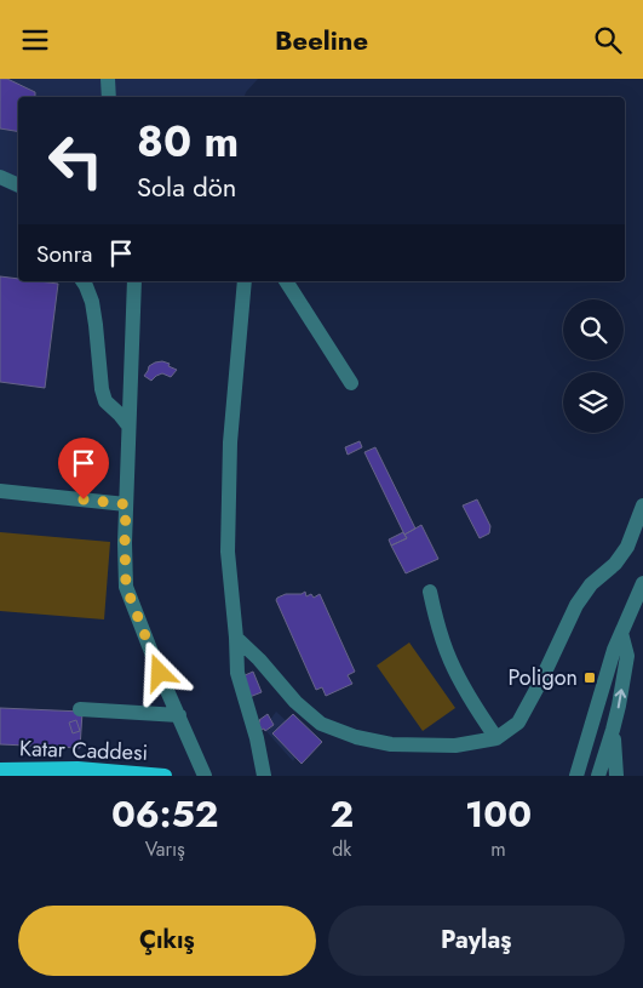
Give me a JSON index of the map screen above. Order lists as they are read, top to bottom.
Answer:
{
  "streets": {
    "main road": ["Katar Caddesi"]
  },
  "places": {
    "transit": ["Poligon"]
  },
  "page": {
    "header": "Beeline",
    "turn": ["80 m", "Sola dön"],
    "then": "Sonra",
    "eta": [
      "06:52",
      "Varış",
      "2",
      "dk",
      "100",
      "m"
    ],
    "buttons": ["Çıkış", "Paylaş"]
  }
}
